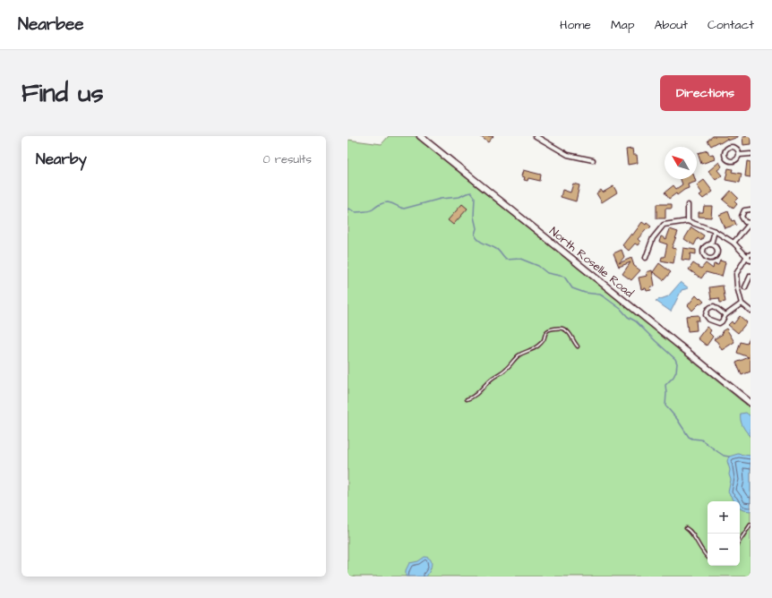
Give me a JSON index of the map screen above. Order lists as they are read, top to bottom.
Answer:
{
  "streets": {
    "main road": ["North Roselle Road"]
  },
  "north": "top left",
  "page": {
    "header": "Nearbee",
    "nav": [
      "Home",
      "Map",
      "About",
      "Contact"
    ],
    "buttons": "Directions",
    "title": "Find us",
    "heading": ["Nearby", "0 results"],
    "map_buttons": ["+", "−"]
  }
}
